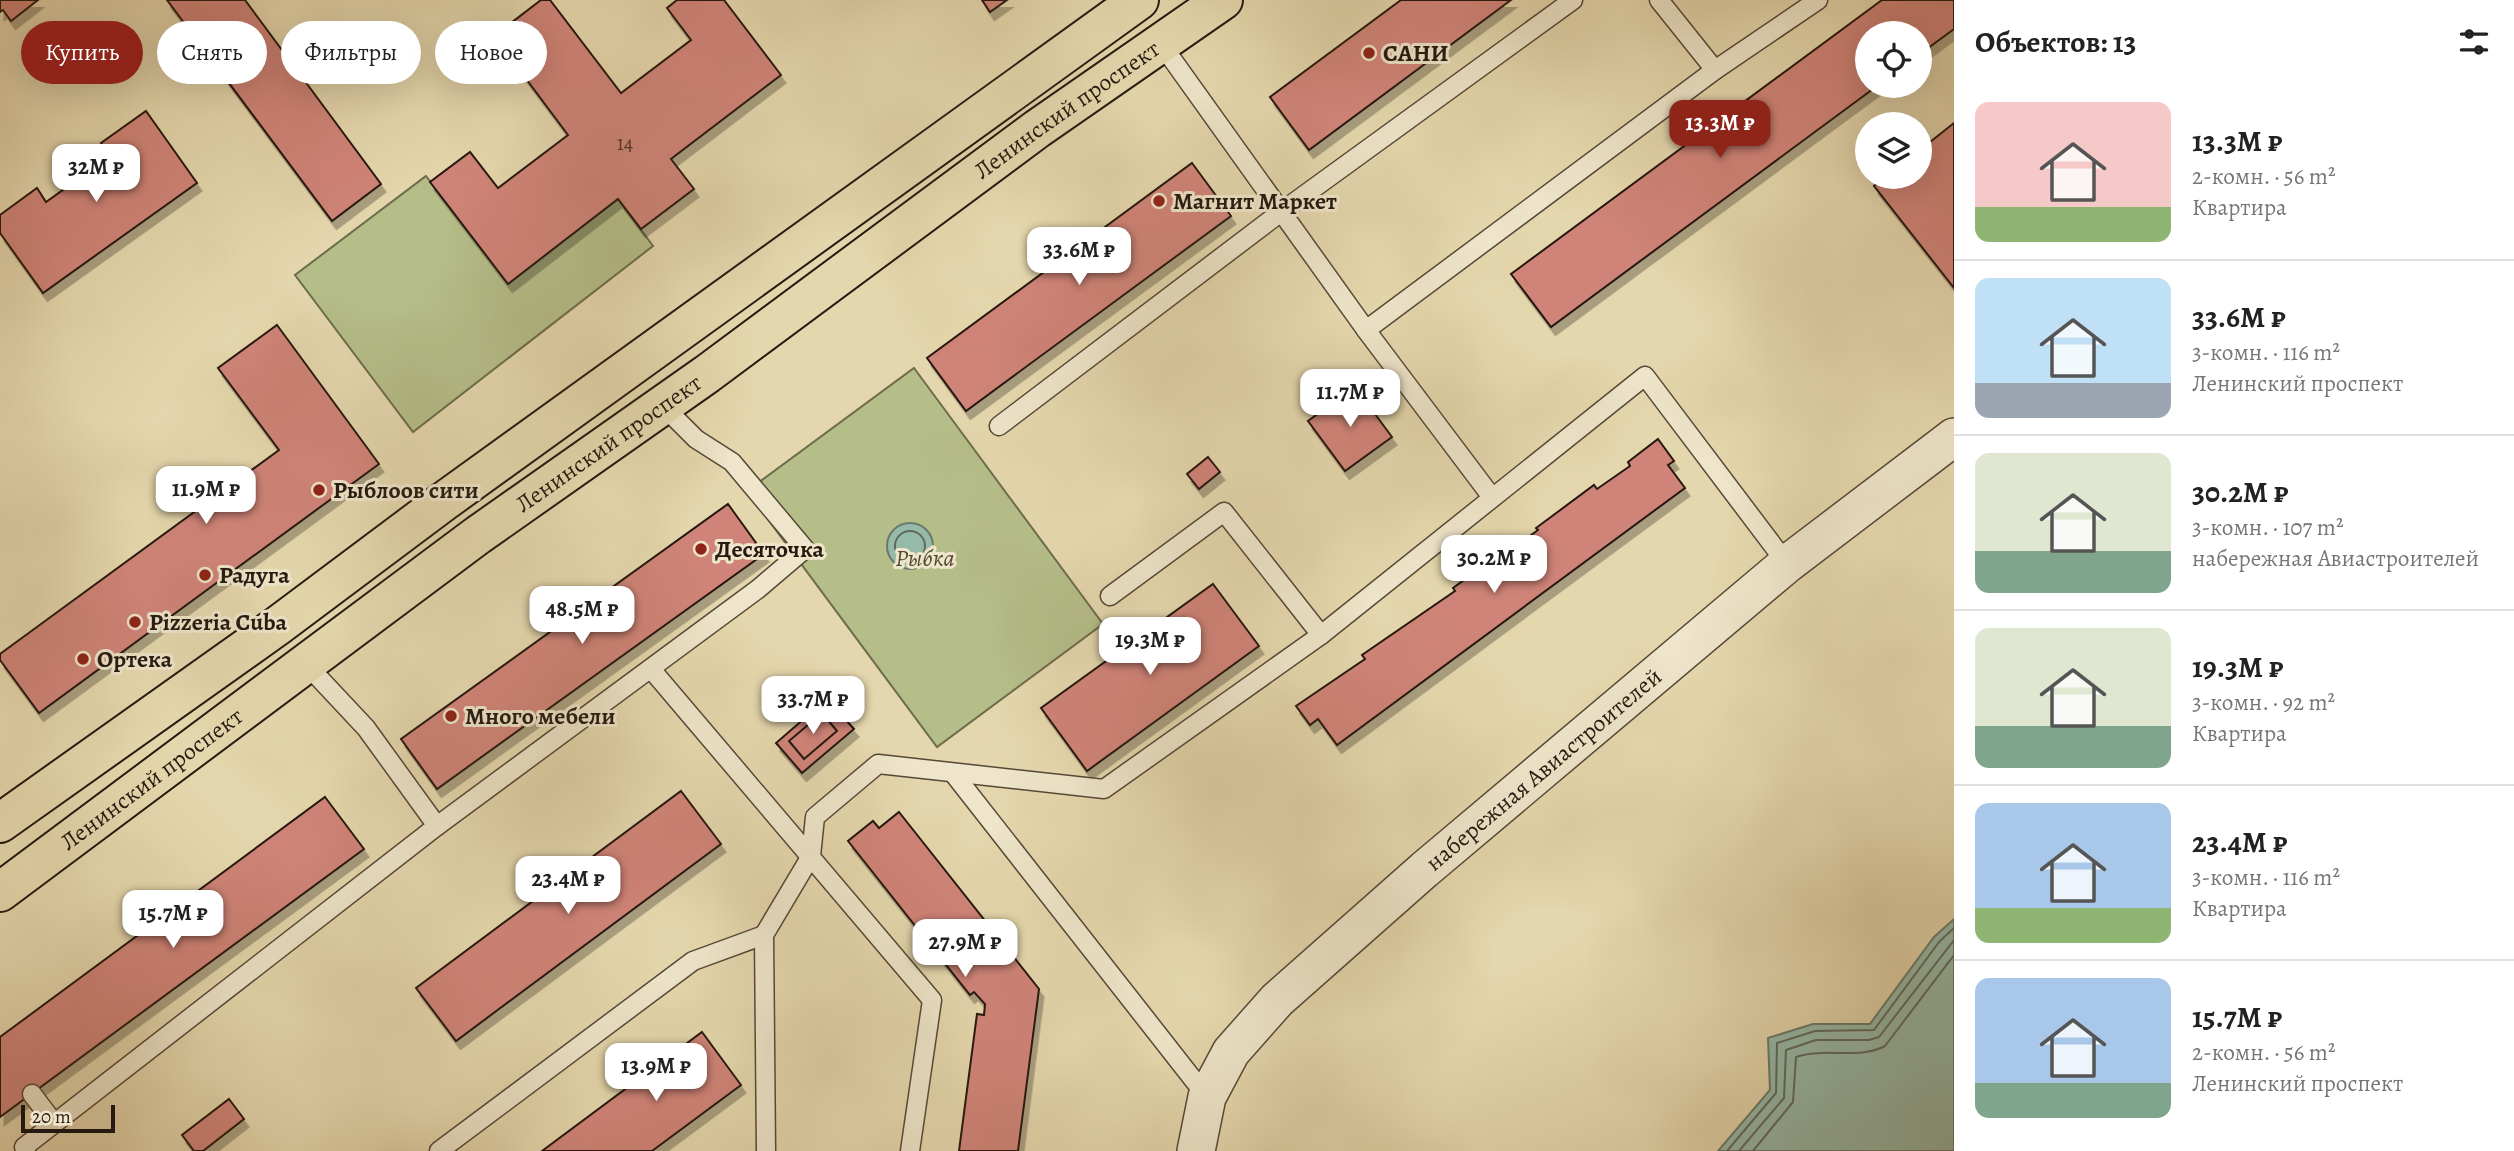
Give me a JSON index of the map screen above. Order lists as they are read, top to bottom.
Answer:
{
  "streets": {
    "main road": ["Ленинский проспект"],
    "street": ["набережная Авиастроителей"]
  },
  "parks": ["Рыбка"],
  "places": [
    "САНИ",
    "Магнит Маркет",
    "Рыблоов сити",
    "Десяточка",
    "Радуга",
    "Pizzeria Cuba",
    "Ортека",
    "Много мебели"
  ],
  "house_numbers": ["14"],
  "scale_bar": "20 m",
  "page": {
    "heading": "Объектов: 13",
    "chip": [
      "Купить",
      "Снять",
      "Фильтры",
      "Новое"
    ],
    "list": [
      {
        "name": "13.3M ₽",
        "note": "2-комн. · 56 m² · Квартира"
      },
      {
        "name": "33.6M ₽",
        "note": "3-комн. · 116 m² · Ленинский проспект"
      },
      {
        "name": "30.2M ₽",
        "note": "3-комн. · 107 m² · набережная Авиастроителей"
      },
      {
        "name": "19.3M ₽",
        "note": "3-комн. · 92 m² · Квартира"
      },
      {
        "name": "23.4M ₽",
        "note": "3-комн. · 116 m² · Квартира"
      },
      {
        "name": "15.7M ₽",
        "note": "2-комн. · 56 m² · Ленинский проспект"
      }
    ],
    "price": [
      "13.3M ₽",
      "32M ₽",
      "33.6M ₽",
      "11.7M ₽",
      "11.9M ₽",
      "30.2M ₽",
      "48.5M ₽",
      "19.3M ₽",
      "33.7M ₽",
      "23.4M ₽",
      "15.7M ₽",
      "27.9M ₽",
      "13.9M ₽"
    ],
    "scale": "20 m"
  }
}
